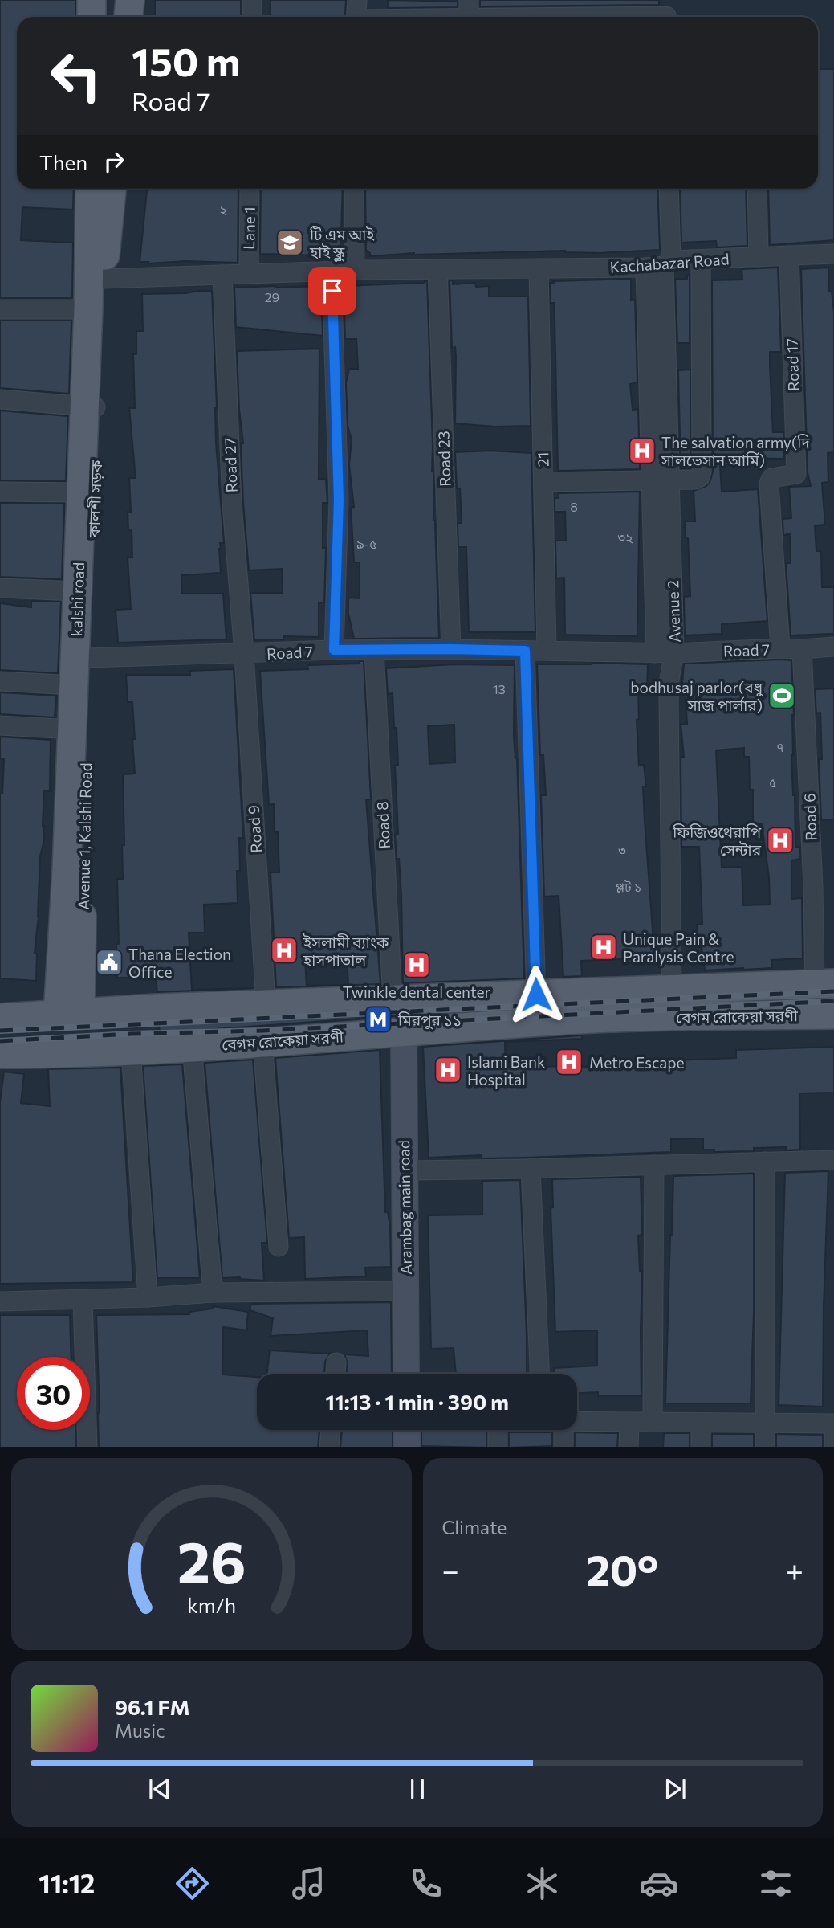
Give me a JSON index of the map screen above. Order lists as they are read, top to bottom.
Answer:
{
  "streets": {
    "main road": [
      "কালশী সড়ক",
      "kalshi road",
      "Avenue 1, Kalshi Road",
      "বেগম রোকেয়া সরণী"
    ],
    "street": [
      "Lane 1",
      "Kachabazar Road",
      "Road 17",
      "Road 23",
      "21",
      "Road 27",
      "Avenue 2",
      "Road 7",
      "Road 6",
      "Road 8",
      "Road 9",
      "Arambag main road"
    ]
  },
  "crossings": [
    ["Lane 1", "Kachabazar Road"],
    ["Kachabazar Road", "Road 17"],
    ["Kachabazar Road", "Road 23"],
    ["Kachabazar Road", "21"],
    ["Kachabazar Road", "Road 27"],
    ["Kachabazar Road", "Avenue 2"],
    ["Road 17", "Road 7"],
    ["Road 23", "Road 7"],
    ["21", "Road 7"],
    ["Road 27", "Road 7"],
    ["Road 27", "Road 9"],
    ["কালশী সড়ক", "kalshi road"],
    ["কালশী সড়ক", "Road 7"],
    ["কালশী সড়ক", "Avenue 1, Kalshi Road"],
    ["kalshi road", "Avenue 1, Kalshi Road"],
    ["kalshi road", "বেগম রোকেয়া সরণী"],
    ["Avenue 2", "Road 7"],
    ["Avenue 2", "বেগম রোকেয়া সরণী"],
    ["Road 7", "Road 6"],
    ["Road 7", "Road 8"],
    ["Road 7", "Road 9"],
    ["Road 7", "Avenue 1, Kalshi Road"],
    ["Road 6", "বেগম রোকেয়া সরণী"],
    ["Road 8", "বেগম রোকেয়া সরণী"],
    ["Road 9", "বেগম রোকেয়া সরণী"],
    ["Avenue 1, Kalshi Road", "বেগম রোকেয়া সরণী"],
    ["বেগম রোকেয়া সরণী", "Arambag main road"]
  ],
  "places": {
    "school or university": ["টি এম আই হাই স্কুল"],
    "hospital": [
      "The salvation army(দি সালভেসান আর্মি)",
      "ফিজিওথেরাপি সেন্টার",
      "Unique Pain & Paralysis Centre",
      "ইসলামী ব্যাংক হাসপাতাল",
      "Twinkle dental center",
      "Metro Escape",
      "Islami Bank Hospital"
    ],
    "sports": ["bodhusaj parlor(বধু সাজ পার্লার)"],
    "public building": ["Thana Election Office"],
    "metro station": ["মিরপুর ১১"]
  },
  "house_numbers": [
    "২",
    "29",
    "8",
    "৩২",
    "৯-৫",
    "13",
    "৭",
    "৫",
    "৩",
    "প্লট ১"
  ],
  "page": {
    "turn": ["150 m", "Road 7"],
    "then": "Then",
    "limit": "30",
    "trip": "11:13 · 1 min · 390 m",
    "tile": "Climate",
    "heat": ["−", "20°", "+"],
    "song": ["96.1 FM", "Music"],
    "tabs": "11:12",
    "gauge": ["26", "km/h"]
  }
}
